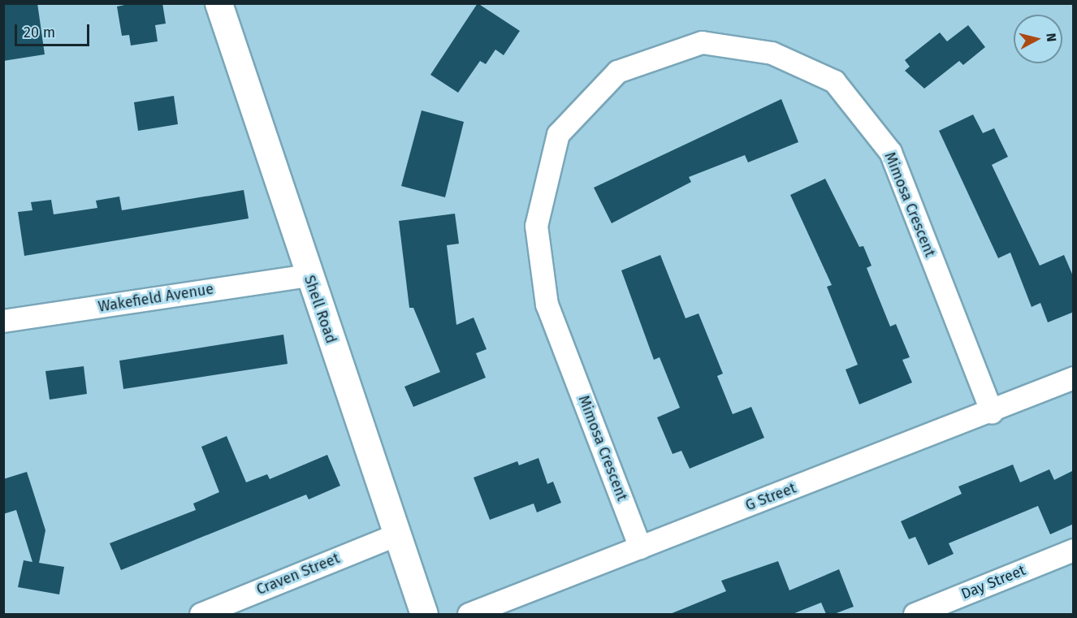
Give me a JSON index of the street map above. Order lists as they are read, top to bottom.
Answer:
{
  "streets": {
    "street": [
      "Mimosa Crescent",
      "Wakefield Avenue",
      "Shell Road",
      "G Street",
      "Craven Street",
      "Day Street"
    ]
  },
  "crossings": [
    ["Mimosa Crescent", "G Street"],
    ["Wakefield Avenue", "Shell Road"],
    ["Shell Road", "Craven Street"]
  ],
  "scale_bar": "20 m",
  "north": "right"
}
